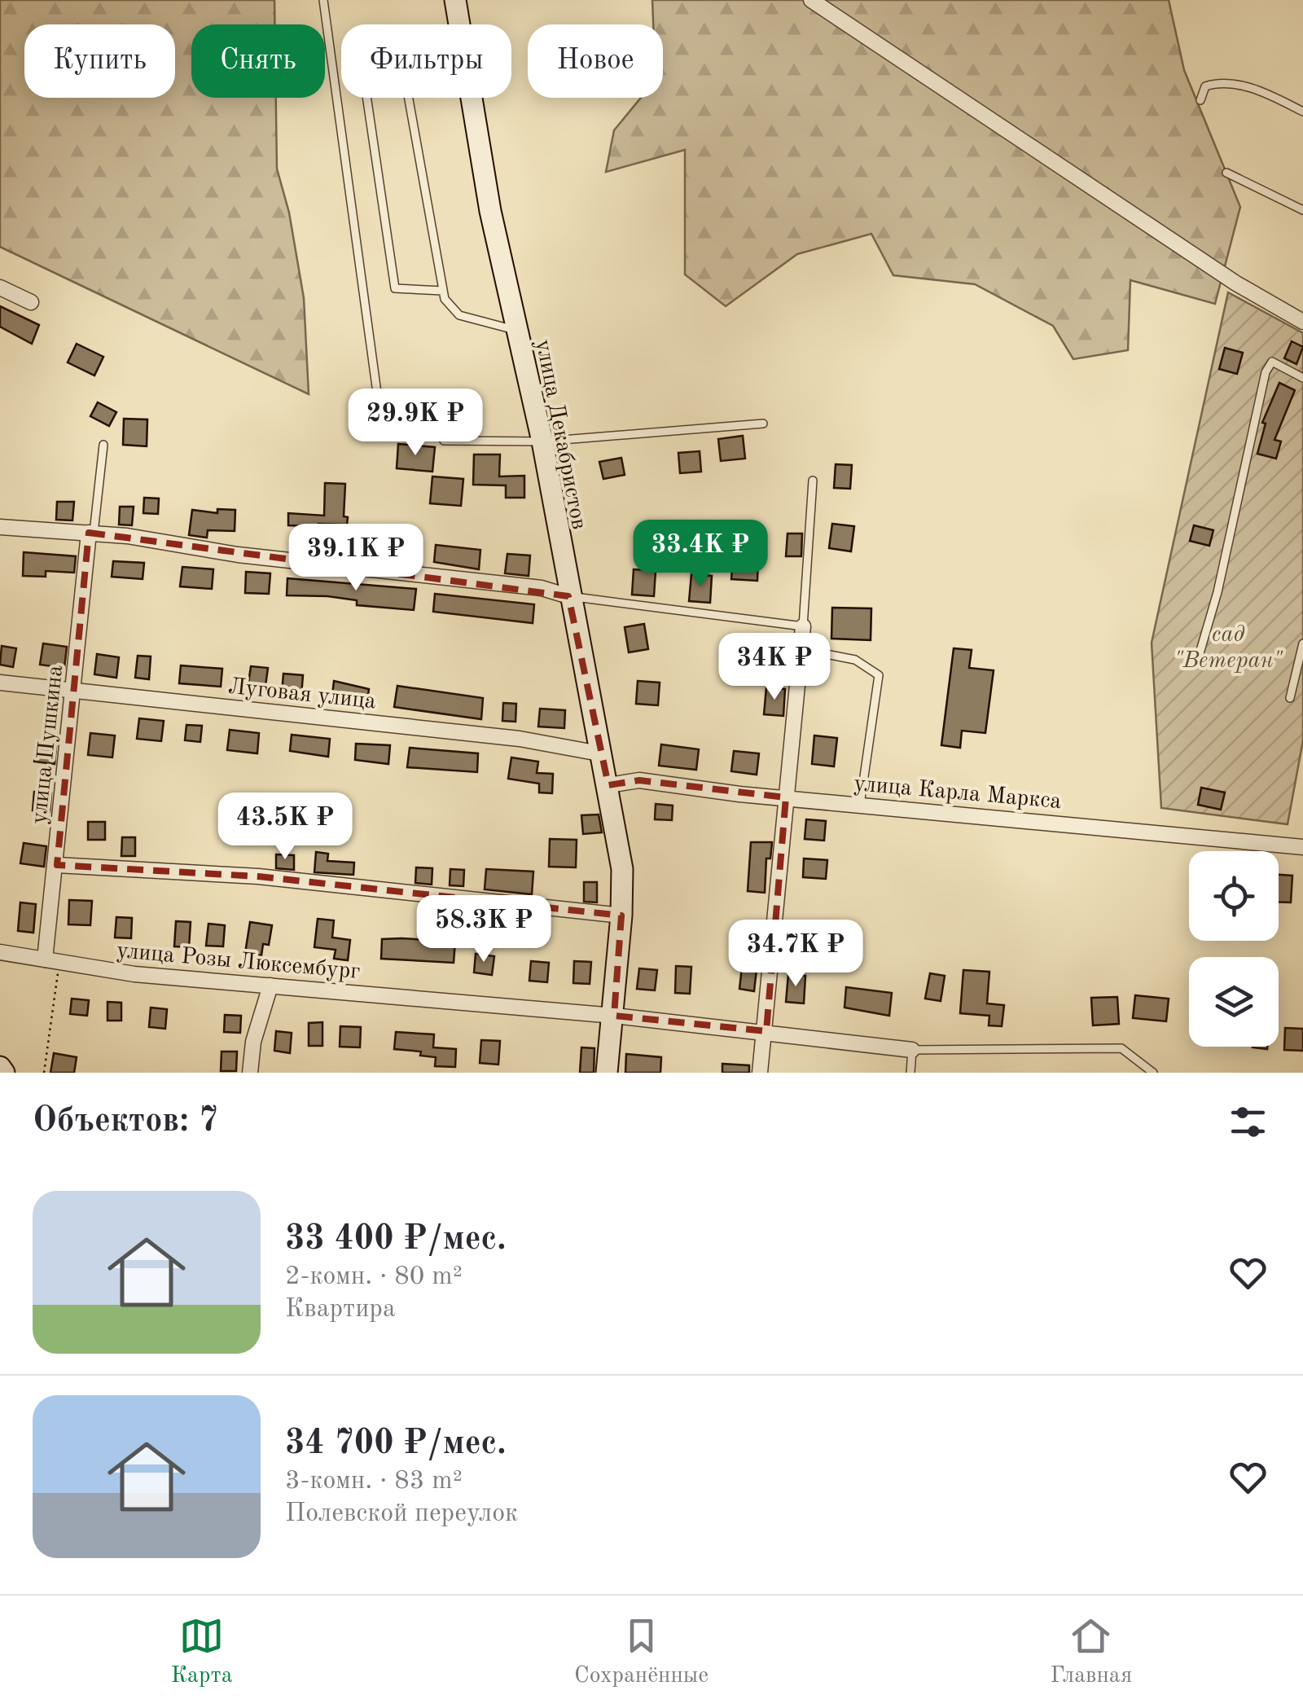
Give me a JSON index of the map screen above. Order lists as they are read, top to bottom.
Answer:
{
  "streets": {
    "street": [
      "улица Декабристов",
      "Луговая улица",
      "улица Пушкина",
      "улица Карла Маркса",
      "улица Розы Люксембург"
    ]
  },
  "crossings": [
    ["улица Декабристов", "Луговая улица"],
    ["улица Декабристов", "улица Карла Маркса"],
    ["улица Декабристов", "улица Розы Люксембург"],
    ["Луговая улица", "улица Пушкина"],
    ["улица Пушкина", "улица Розы Люксембург"]
  ],
  "parks": ["сад \"Ветеран\""],
  "page": {
    "chip": [
      "Купить",
      "Снять",
      "Фильтры",
      "Новое"
    ],
    "price": [
      "29.9K ₽",
      "33.4K ₽",
      "39.1K ₽",
      "34K ₽",
      "43.5K ₽",
      "58.3K ₽",
      "34.7K ₽"
    ],
    "heading": "Объектов: 7",
    "list": [
      {
        "name": "33 400 ₽/мес.",
        "note": "2-комн. · 80 m² · Квартира"
      },
      {
        "name": "34 700 ₽/мес.",
        "note": "3-комн. · 83 m² · Полевской переулок"
      }
    ],
    "tabs": ["Карта", "Сохранённые", "Главная"]
  }
}
